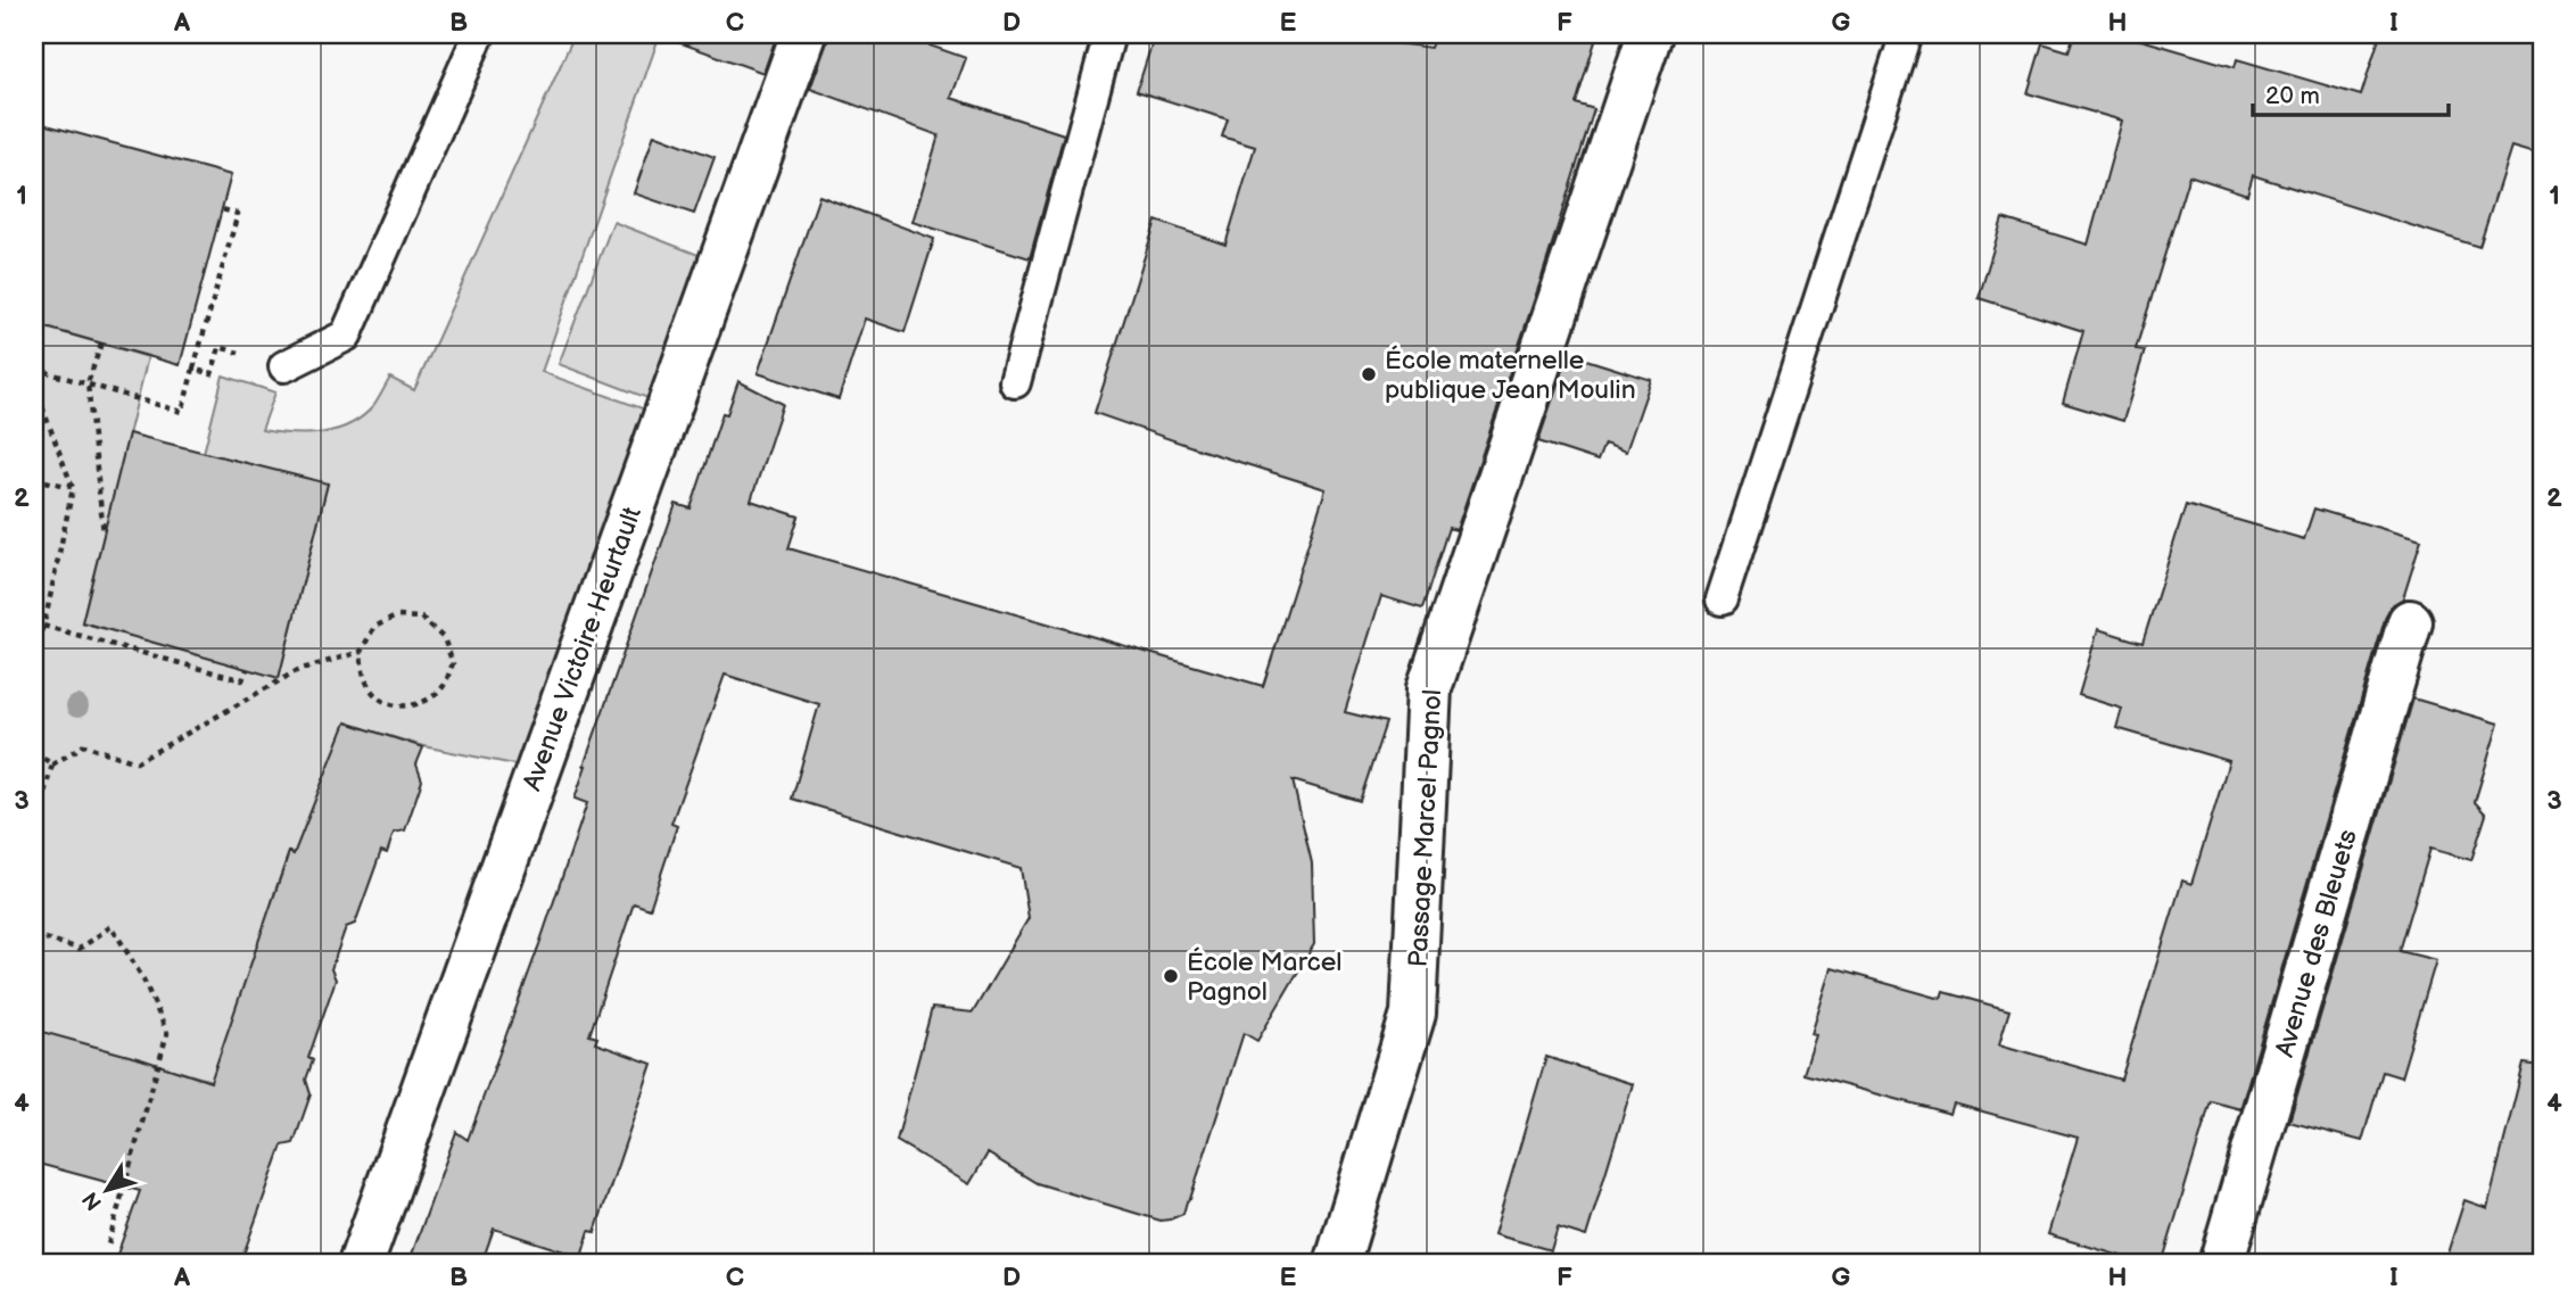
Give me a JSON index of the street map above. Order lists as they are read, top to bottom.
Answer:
{
  "streets": {
    "street": ["Avenue Victoire Heurtault", "Passage Marcel Pagnol", "Avenue des Bleuets"]
  },
  "places": ["École maternelle publique Jean Moulin", "École Marcel Pagnol"],
  "scale_bar": "20 m",
  "north": "bottom left",
  "grid": {
    "columns": [
      "A",
      "B",
      "C",
      "D",
      "E",
      "F",
      "G",
      "H",
      "I"
    ],
    "rows": [
      "1",
      "2",
      "3",
      "4"
    ]
  }
}
